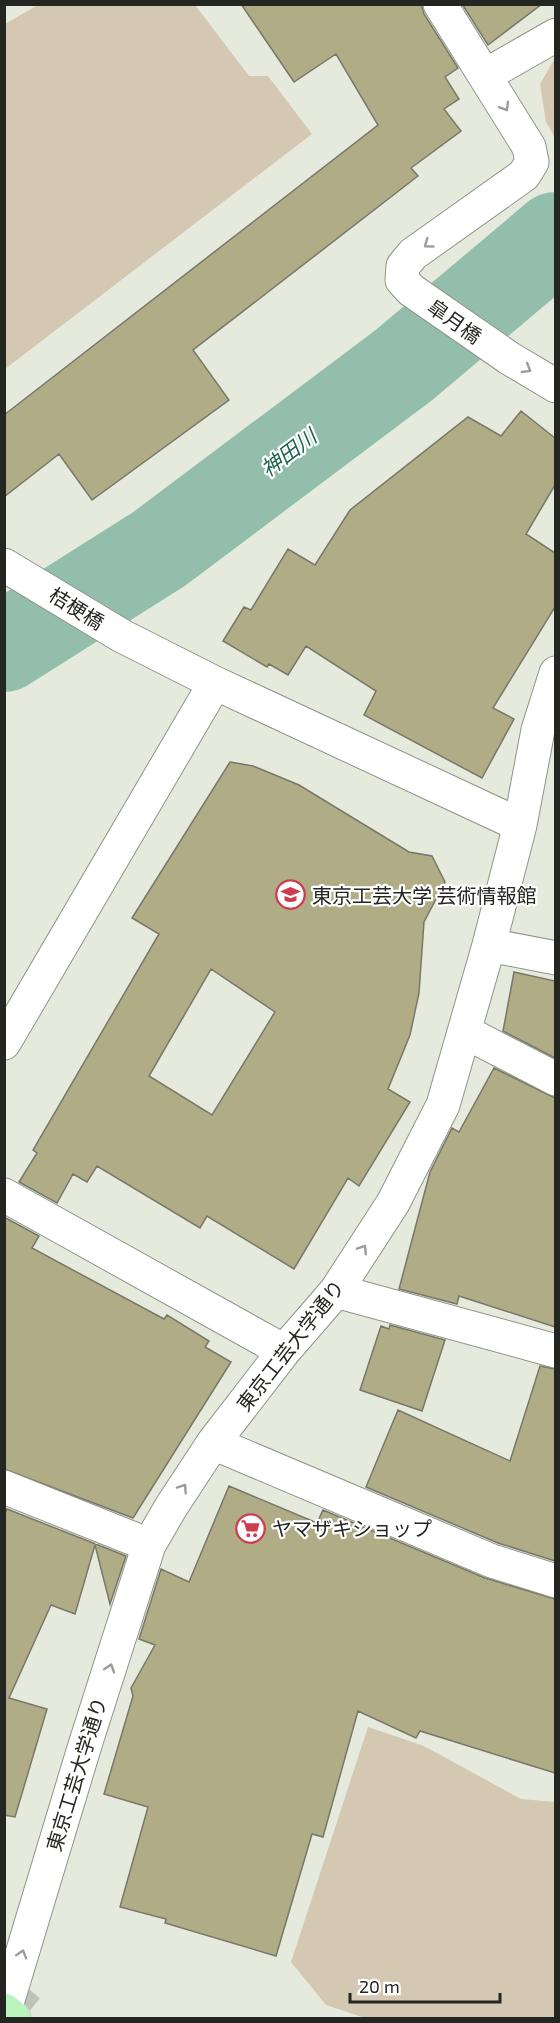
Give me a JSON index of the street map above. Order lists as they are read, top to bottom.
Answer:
{
  "streets": {
    "street": ["皐月橋", "桔梗橋", "東京工芸大学通り"]
  },
  "crossings": [
    ["桔梗橋", "東京工芸大学通り"]
  ],
  "one_way": ["東京工芸大学通り"],
  "water": ["神田川"],
  "places": {
    "school or university": ["東京工芸大学 芸術情報館"],
    "supermarket": ["ヤマザキショップ"]
  },
  "scale_bar": "20 m"
}
